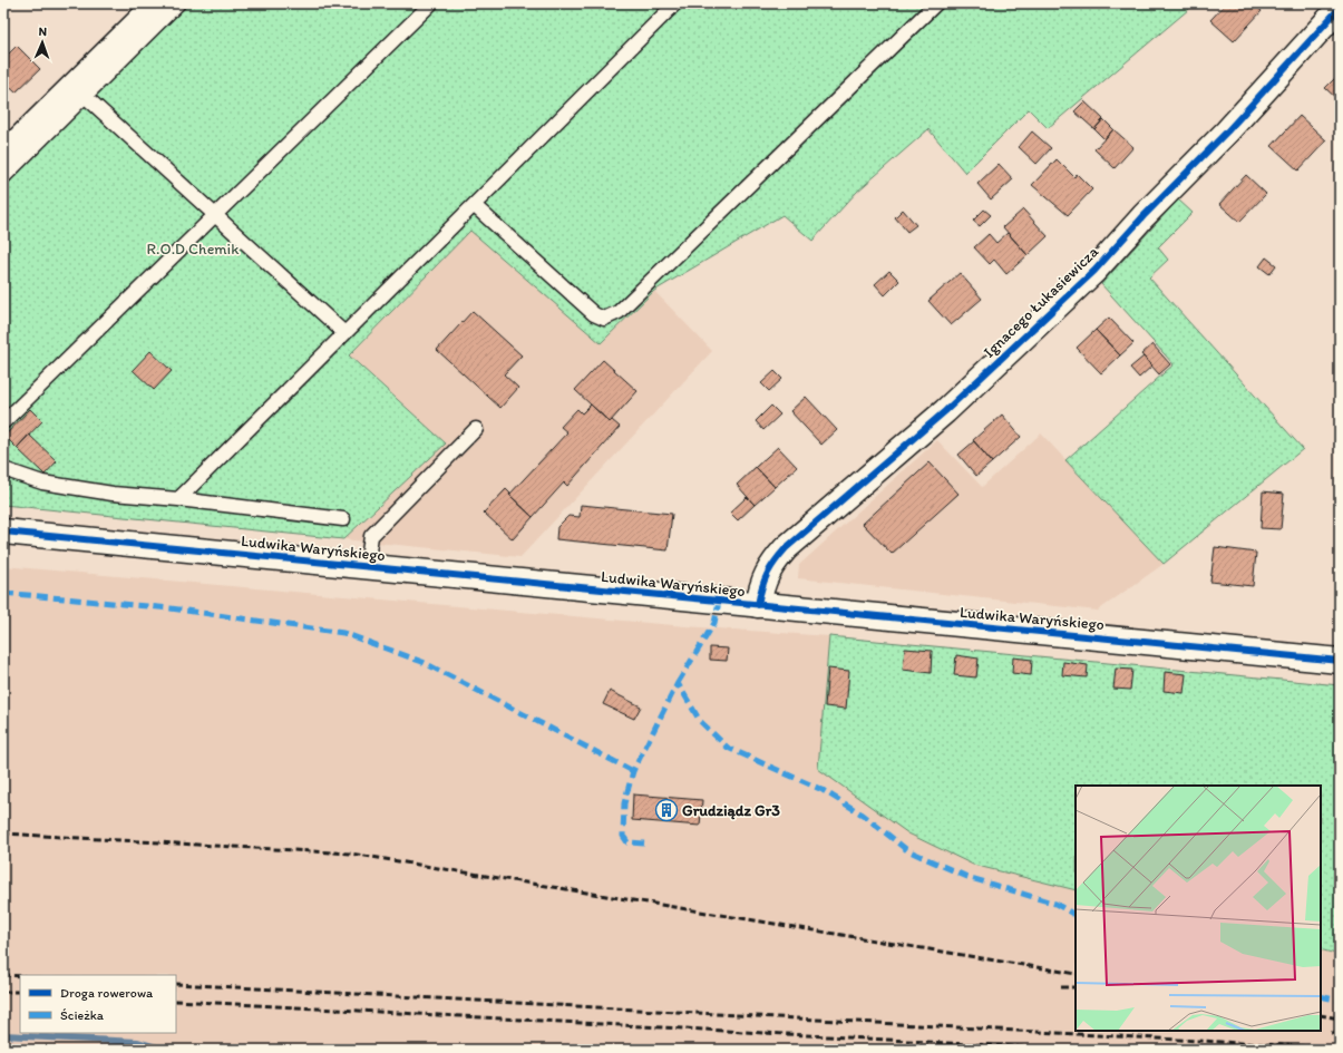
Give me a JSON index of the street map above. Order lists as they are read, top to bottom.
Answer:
{
  "streets": {
    "street": ["Ignacego Łukasiewicza", "Ludwika Waryńskiego"]
  },
  "crossings": [
    ["Ignacego Łukasiewicza", "Ludwika Waryńskiego"]
  ],
  "parks": ["R.O.D Chemik"],
  "places": {
    "building": ["Grudziądz Gr3"]
  },
  "legend": ["Droga rowerowa", "Ścieżka"],
  "north": "top"
}
